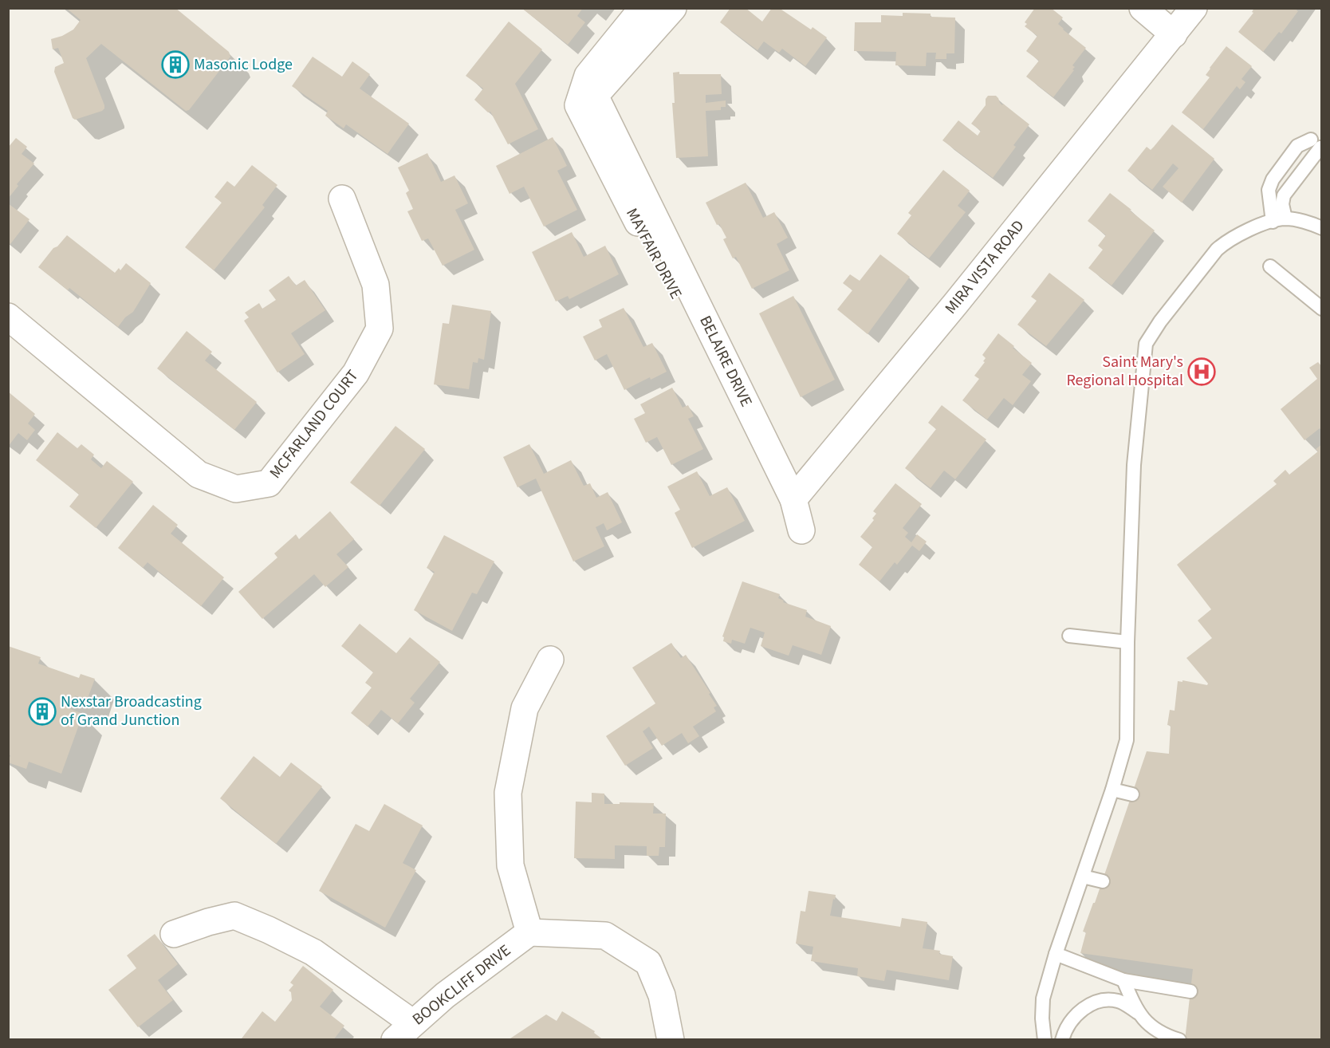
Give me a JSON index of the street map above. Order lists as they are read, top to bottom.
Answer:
{
  "streets": {
    "street": [
      "MAYFAIR DRIVE",
      "MIRA VISTA ROAD",
      "BELAIRE DRIVE",
      "MCFARLAND COURT",
      "BOOKCLIFF DRIVE"
    ]
  },
  "crossings": [
    ["MAYFAIR DRIVE", "MIRA VISTA ROAD"],
    ["MAYFAIR DRIVE", "BELAIRE DRIVE"],
    ["MIRA VISTA ROAD", "BELAIRE DRIVE"]
  ],
  "places": {
    "building": ["Masonic Lodge", "Nexstar Broadcasting of Grand Junction"],
    "hospital": ["Saint Mary's Regional Hospital"]
  }
}
